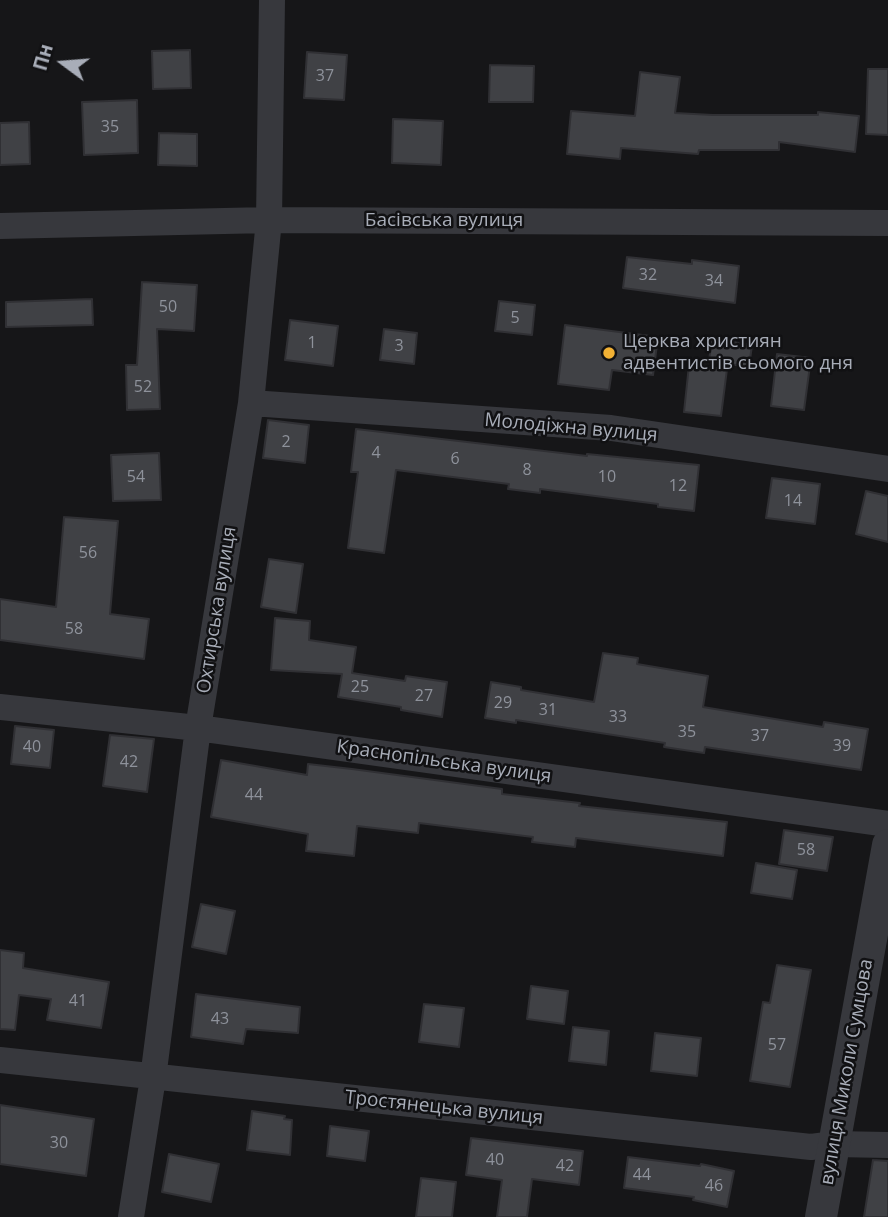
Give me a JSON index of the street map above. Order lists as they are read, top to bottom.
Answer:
{
  "streets": {
    "street": [
      "Басівська вулиця",
      "Молодіжна вулиця",
      "Охтирська вулиця",
      "Краснопільська вулиця",
      "вулиця Миколи Сумцова",
      "Тростянецька вулиця"
    ]
  },
  "crossings": [
    ["Басівська вулиця", "Охтирська вулиця"],
    ["Молодіжна вулиця", "Охтирська вулиця"],
    ["Охтирська вулиця", "Краснопільська вулиця"],
    ["Охтирська вулиця", "Тростянецька вулиця"],
    ["вулиця Миколи Сумцова", "Тростянецька вулиця"]
  ],
  "places": ["Церква християн адвентистів сьомого дня"],
  "house_numbers": [
    "37",
    "35",
    "32",
    "34",
    "50",
    "5",
    "1",
    "3",
    "52",
    "2",
    "4",
    "6",
    "8",
    "54",
    "10",
    "12",
    "14",
    "56",
    "58",
    "25",
    "27",
    "29",
    "31",
    "33",
    "35",
    "37",
    "39",
    "40",
    "42",
    "44",
    "58",
    "41",
    "43",
    "57",
    "30",
    "40",
    "42",
    "44",
    "46"
  ],
  "north": "left"
}
